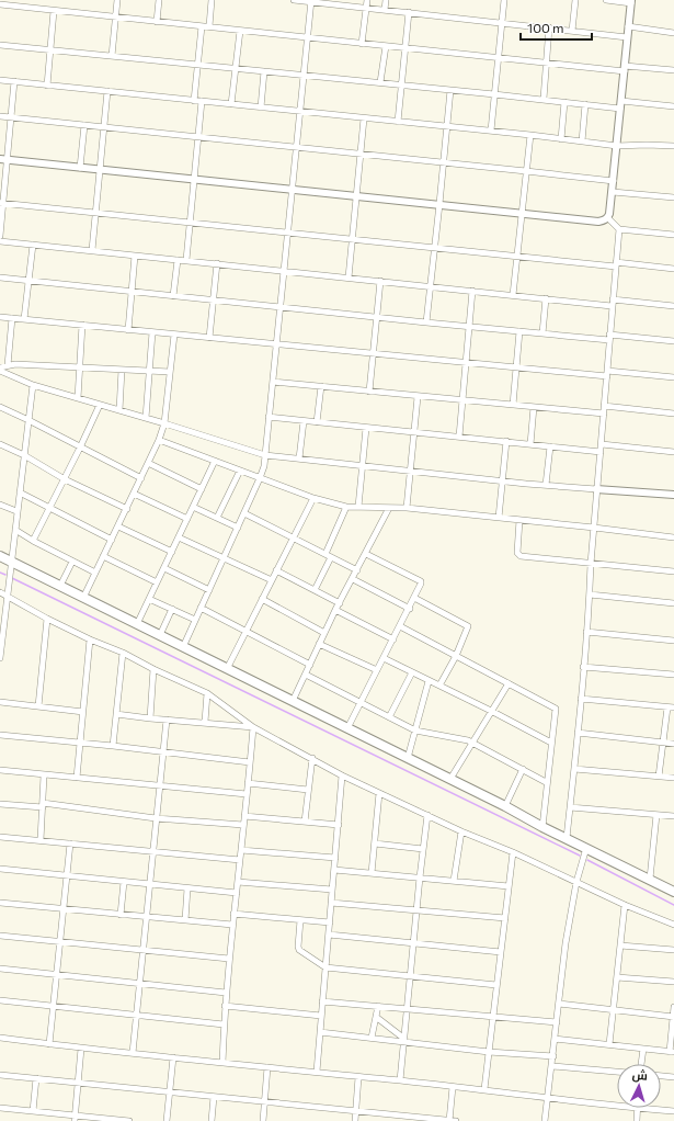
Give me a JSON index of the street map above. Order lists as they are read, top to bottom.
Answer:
{
  "scale_bar": "100 m",
  "north": "top"
}
